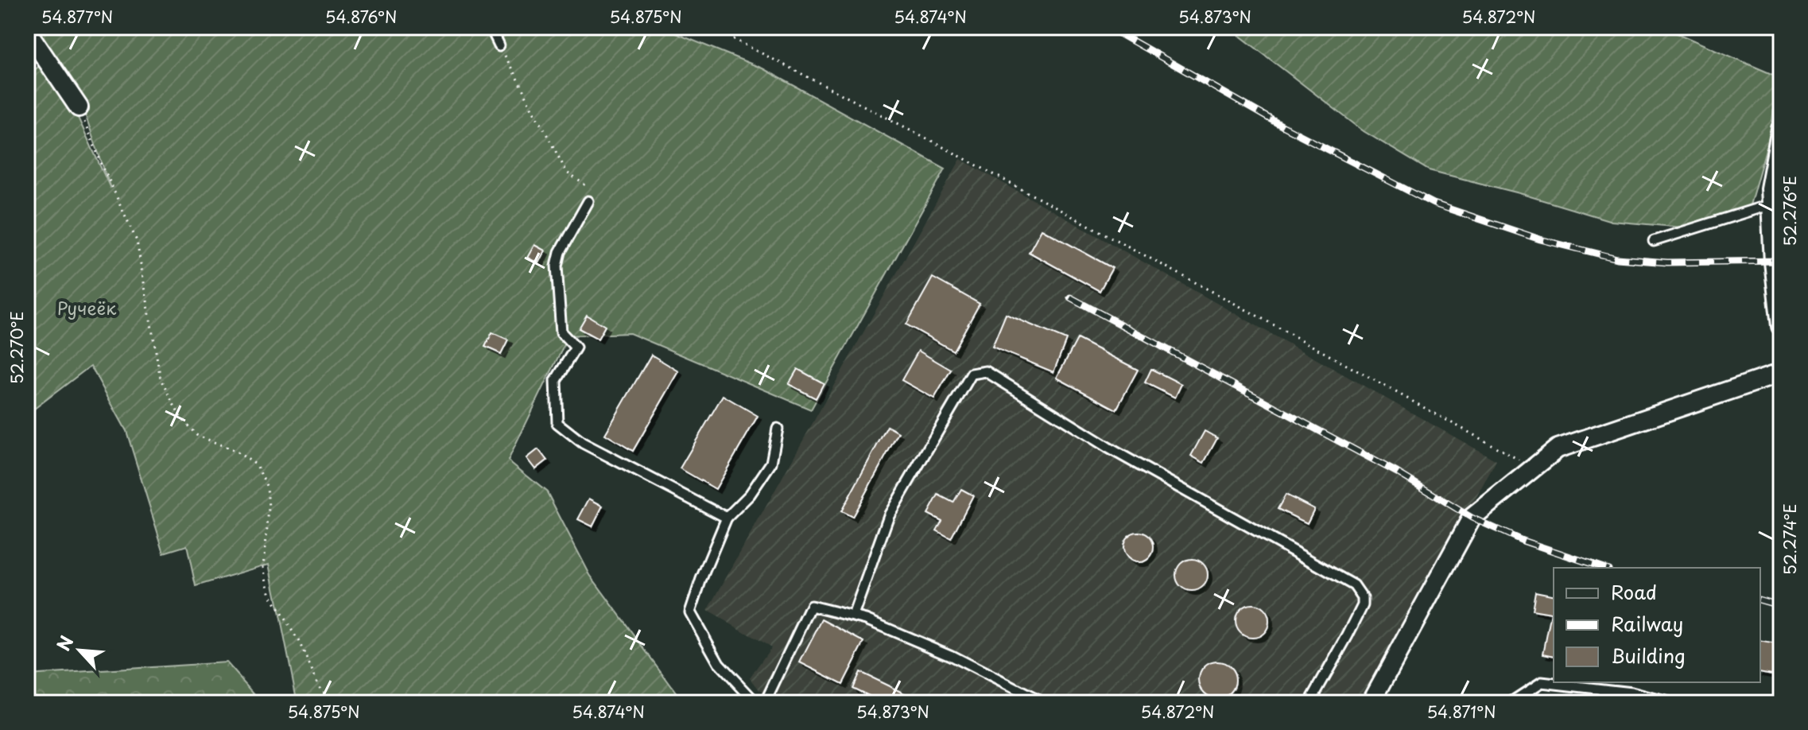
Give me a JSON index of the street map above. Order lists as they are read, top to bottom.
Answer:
{
  "parks": ["Ручеёк"],
  "legend": ["Road", "Railway", "Building"],
  "north": "top left",
  "coordinates": [
    "54.877°N",
    "54.876°N",
    "54.875°N",
    "54.874°N",
    "54.873°N",
    "54.872°N",
    "52.276°E",
    "52.270°E",
    "52.274°E",
    "54.871°N"
  ]
}
